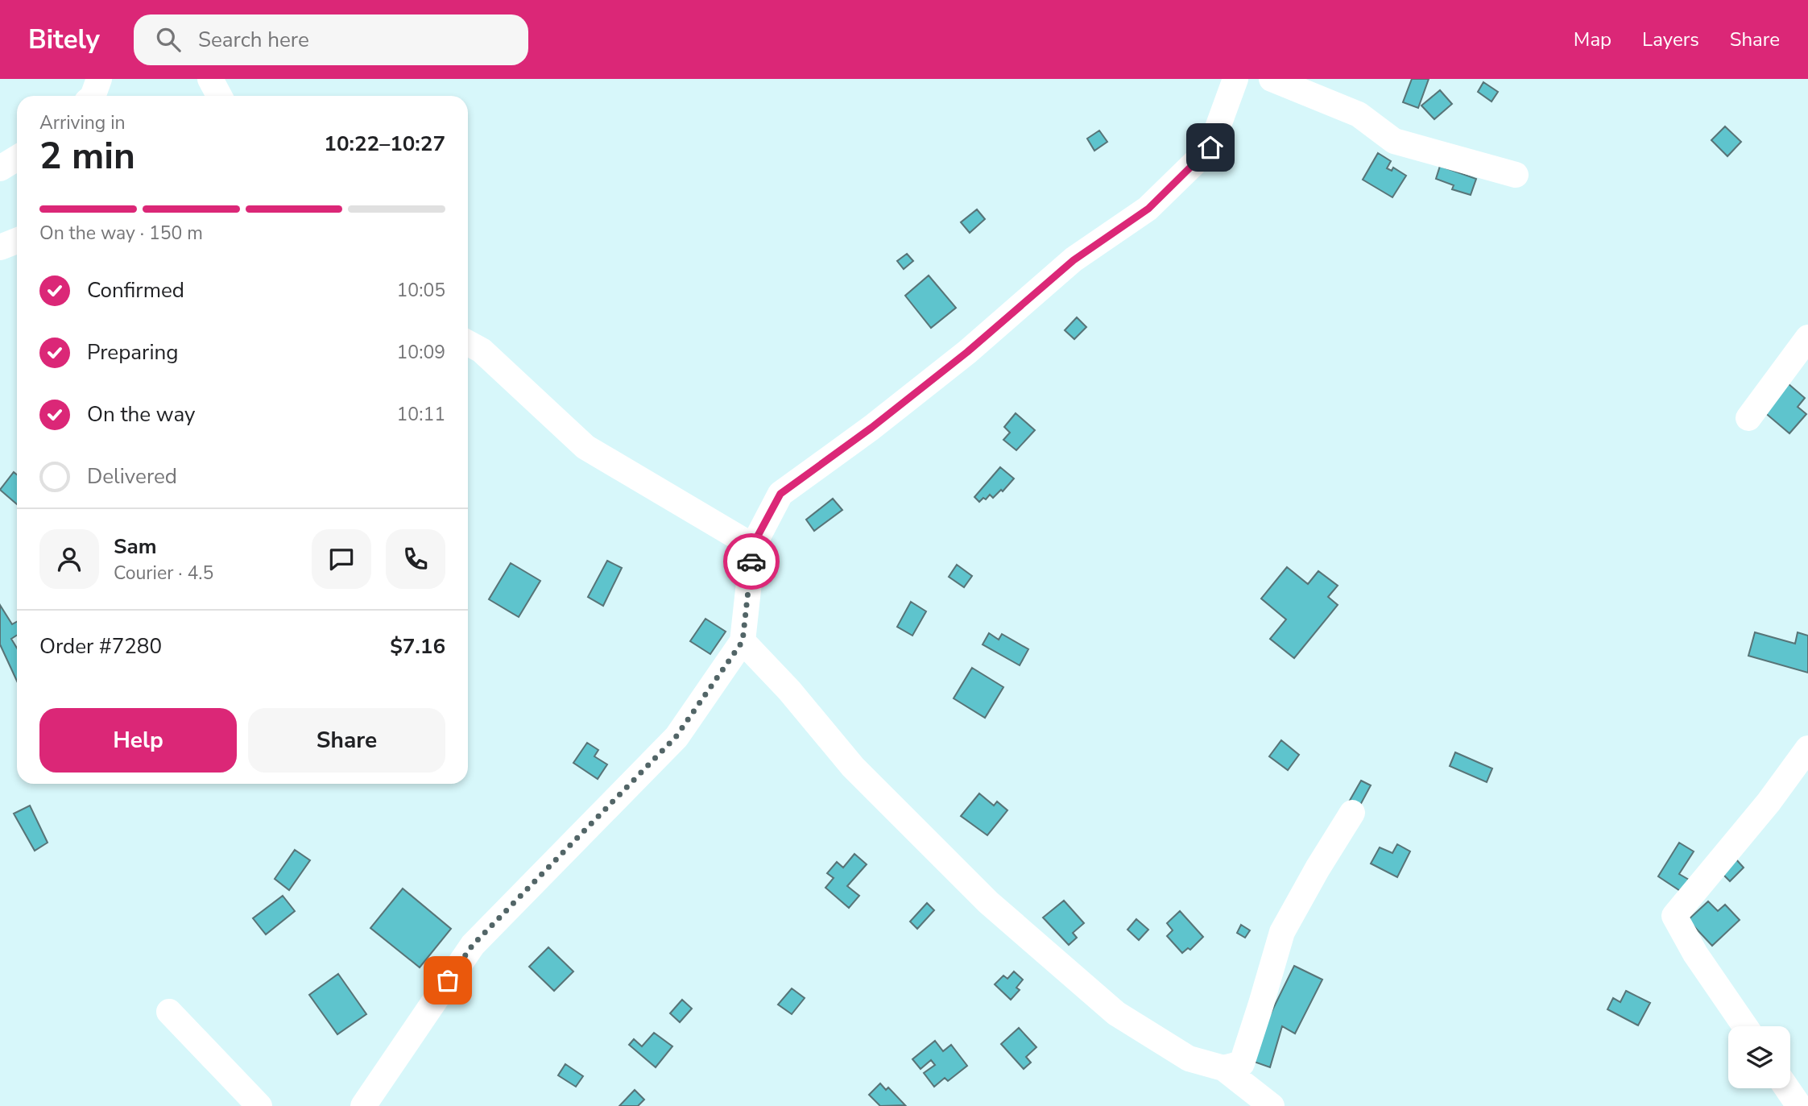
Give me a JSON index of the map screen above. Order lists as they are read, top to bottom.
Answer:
{
  "page": {
    "header": "Bitely",
    "search": "Search here",
    "nav": ["Map", "Layers", "Share"],
    "heading": ["2 min", "Arriving in", "10:22–10:27"],
    "panel": [
      "Sam",
      "Courier · 4.5",
      "Order #7280",
      "$7.16"
    ],
    "bar": "On the way · 150 m",
    "list": [
      ["Confirmed", "10:05"],
      ["Preparing", "10:09"],
      ["On the way", "10:11"],
      "Delivered"
    ],
    "buttons": ["Help", "Share"]
  }
}
